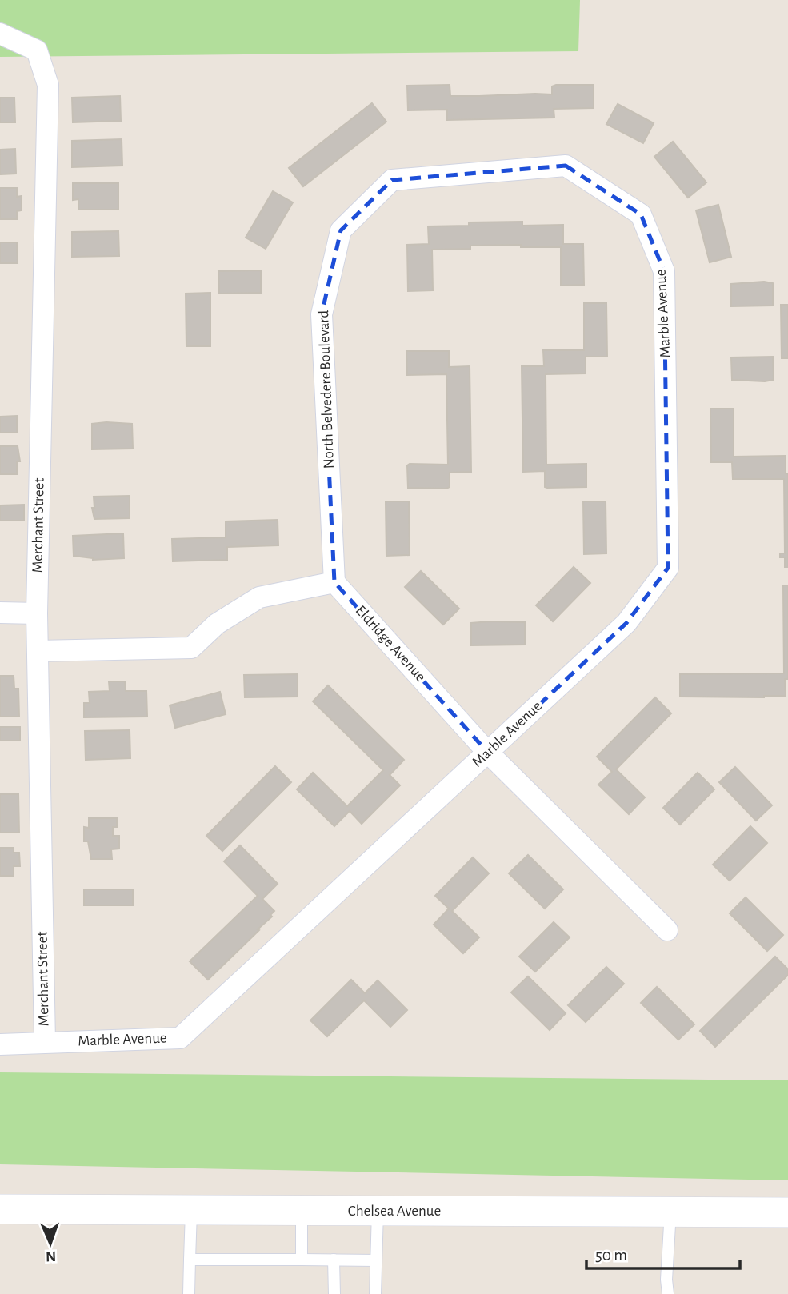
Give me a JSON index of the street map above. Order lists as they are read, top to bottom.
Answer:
{
  "streets": {
    "main road": ["Chelsea Avenue"],
    "street": [
      "Marble Avenue",
      "North Belvedere Boulevard",
      "Merchant Street",
      "Eldridge Avenue"
    ]
  },
  "crossings": [
    ["Marble Avenue", "North Belvedere Boulevard"],
    ["Marble Avenue", "Merchant Street"],
    ["Marble Avenue", "Eldridge Avenue"],
    ["North Belvedere Boulevard", "Eldridge Avenue"]
  ],
  "scale_bar": "50 m",
  "north": "bottom"
}
